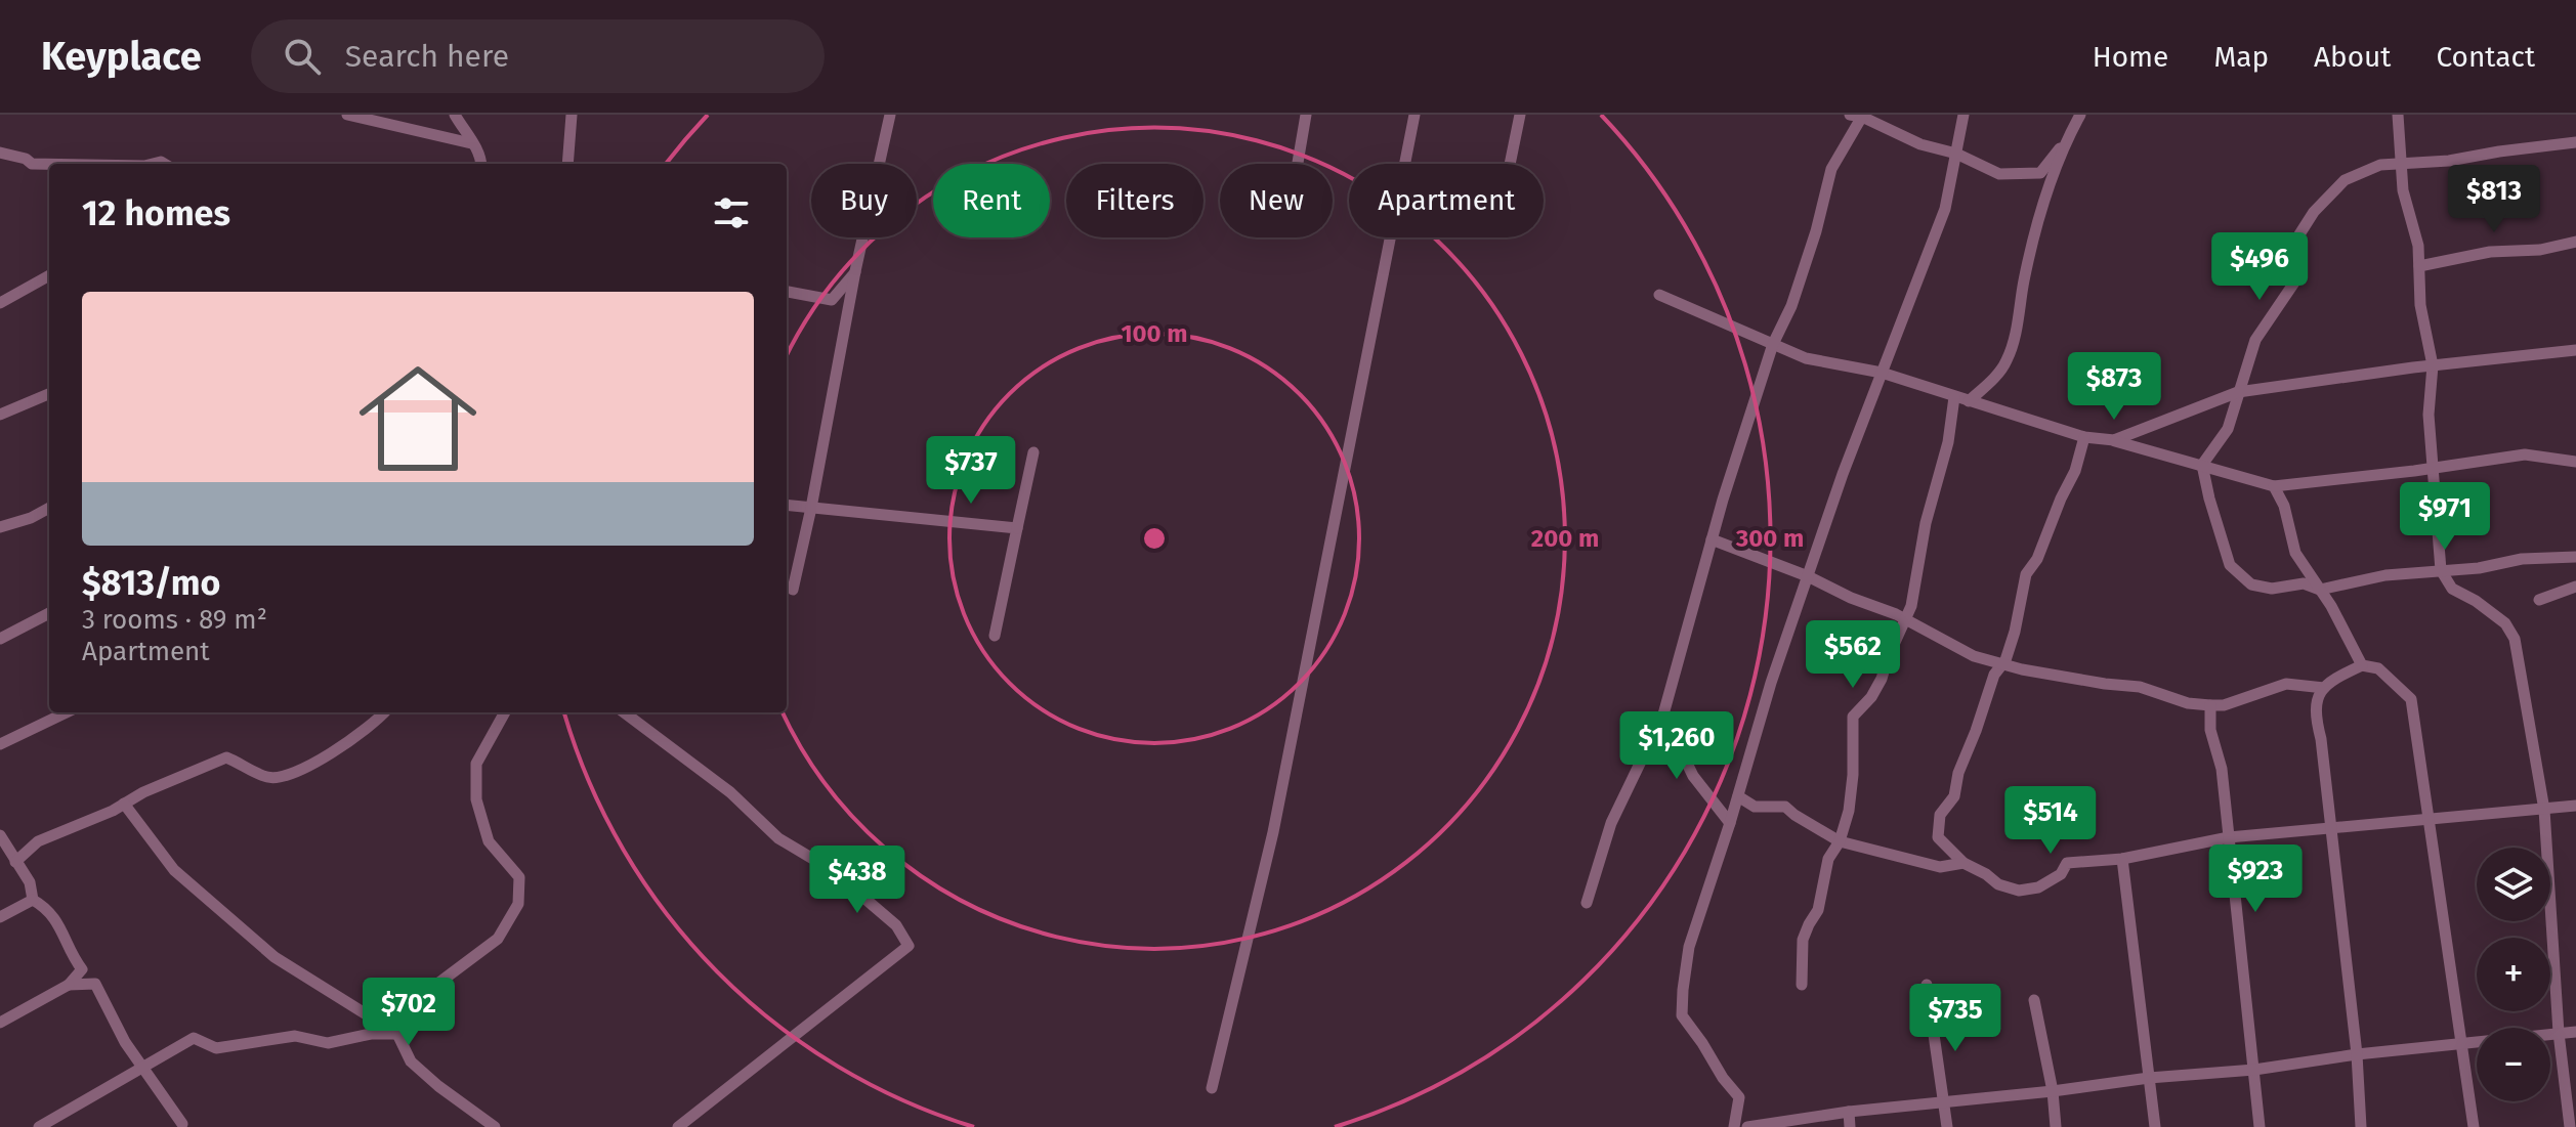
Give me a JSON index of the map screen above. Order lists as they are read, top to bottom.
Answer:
{
  "page": {
    "header": "Keyplace",
    "search": "Search here",
    "nav": [
      "Home",
      "Map",
      "About",
      "Contact"
    ],
    "chip": [
      "Buy",
      "Rent",
      "Filters",
      "New",
      "Apartment"
    ],
    "heading": "12 homes",
    "price": [
      "$813",
      "$496",
      "$873",
      "$737",
      "$971",
      "$562",
      "$1,260",
      "$514",
      "$923",
      "$438",
      "$702",
      "$735"
    ],
    "list": [
      {
        "name": "$813/mo",
        "note": "3 rooms · 89 m² · Apartment"
      }
    ],
    "map_buttons": ["+", "−"]
  },
  "rings": ["100 m", "200 m", "300 m"]
}
